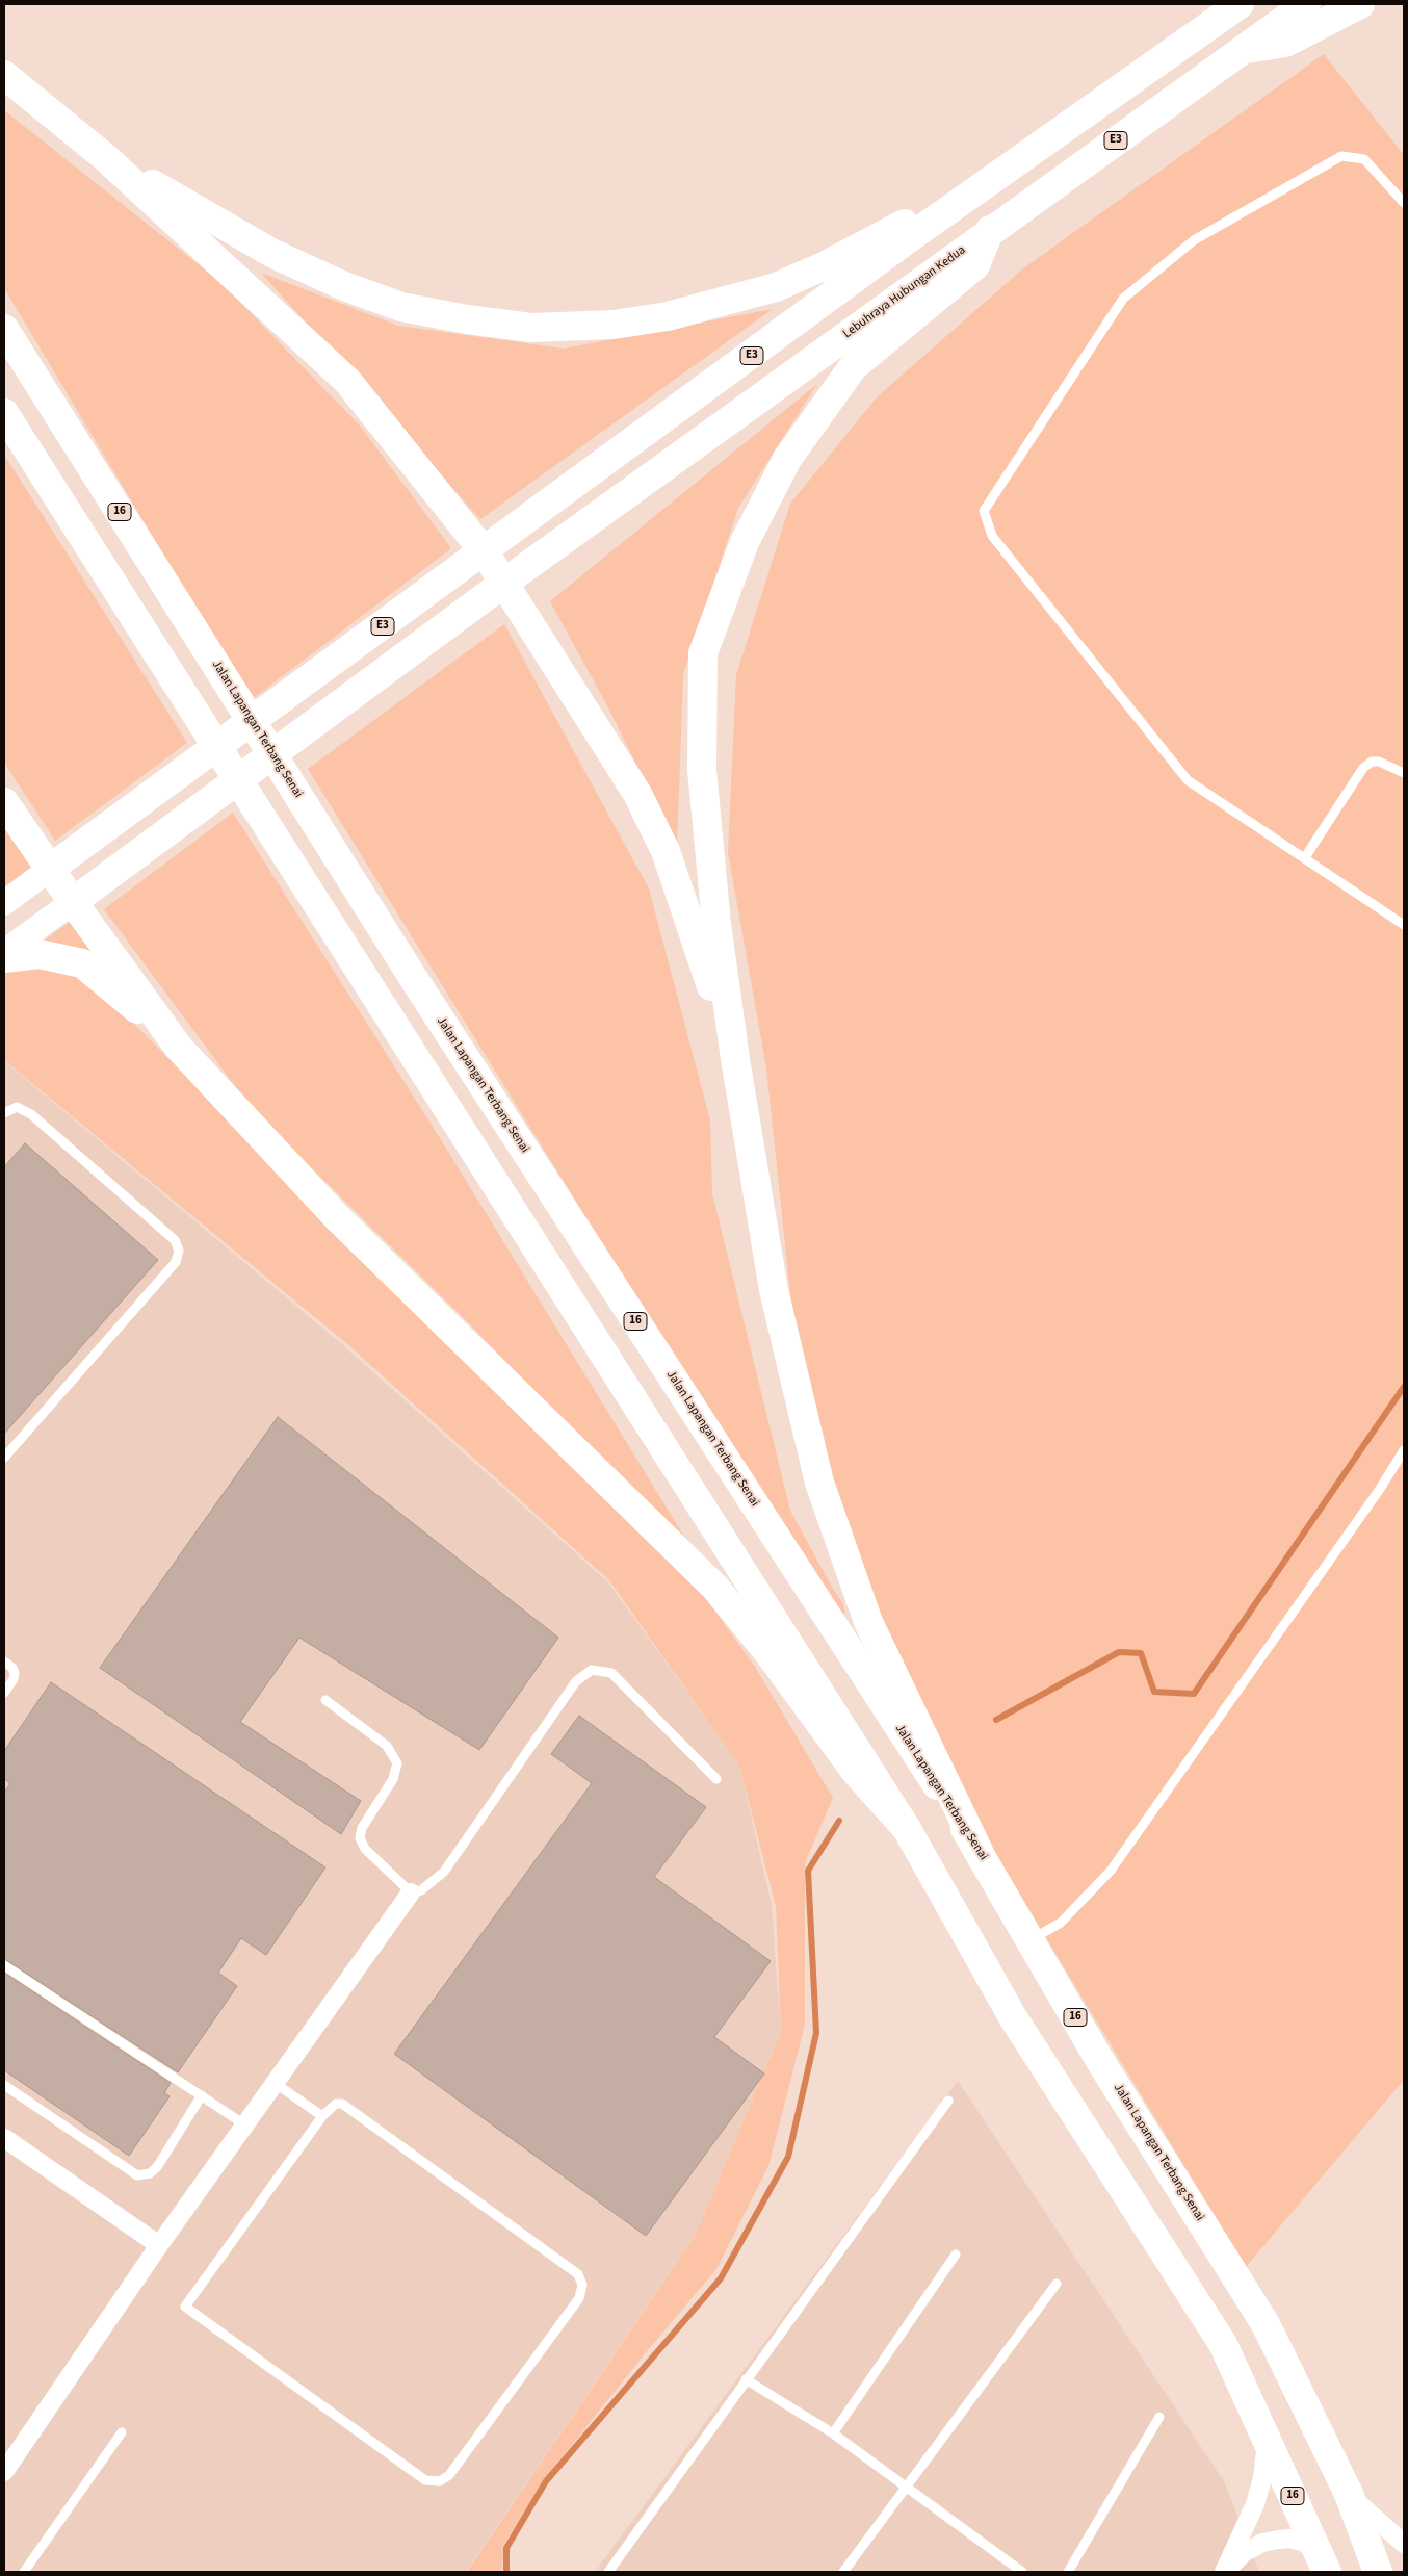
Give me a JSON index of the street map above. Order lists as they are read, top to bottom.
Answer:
{
  "streets": {
    "highway": [
      "E3",
      "Lebuhraya Hubungan Kedua",
      "16",
      "Jalan Lapangan Terbang Senai"
    ]
  },
  "crossings": [
    ["E3", "Lebuhraya Hubungan Kedua"]
  ]
}
